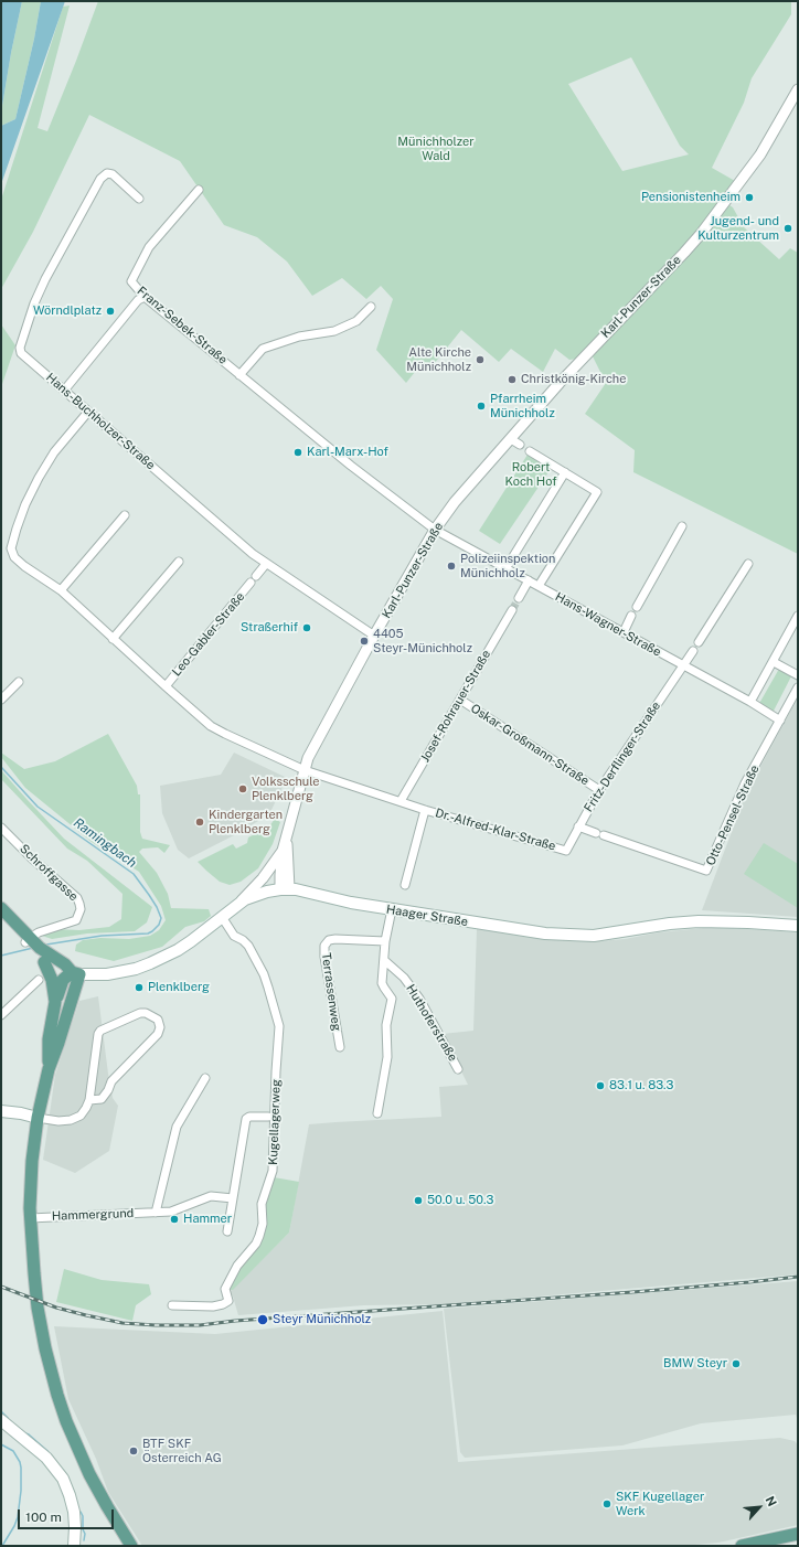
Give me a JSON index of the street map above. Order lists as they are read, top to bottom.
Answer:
{
  "streets": {
    "main road": ["Haager Straße"],
    "street": [
      "Karl-Punzer-Straße",
      "Franz-Sebek-Straße",
      "Hans-Buchholzer-Straße",
      "Hans-Wagner-Straße",
      "Leo-Gabler-Straße",
      "Josef-Rohrauer-Straße",
      "Oskar-Großmann-Straße",
      "Fritz-Derflinger-Straße",
      "Otto-Pensel-Straße",
      "Dr.-Alfred-Klar-Straße",
      "Schroffgasse",
      "Terrassenweg",
      "Huthoferstraße",
      "Kugellagerweg",
      "Hammergrund"
    ]
  },
  "crossings": [
    ["Karl-Punzer-Straße", "Franz-Sebek-Straße"],
    ["Karl-Punzer-Straße", "Hans-Buchholzer-Straße"],
    ["Karl-Punzer-Straße", "Hans-Wagner-Straße"],
    ["Karl-Punzer-Straße", "Leo-Gabler-Straße"],
    ["Karl-Punzer-Straße", "Dr.-Alfred-Klar-Straße"],
    ["Karl-Punzer-Straße", "Haager Straße"],
    ["Franz-Sebek-Straße", "Hans-Wagner-Straße"],
    ["Hans-Buchholzer-Straße", "Leo-Gabler-Straße"],
    ["Hans-Wagner-Straße", "Fritz-Derflinger-Straße"],
    ["Hans-Wagner-Straße", "Otto-Pensel-Straße"],
    ["Leo-Gabler-Straße", "Dr.-Alfred-Klar-Straße"],
    ["Josef-Rohrauer-Straße", "Oskar-Großmann-Straße"],
    ["Josef-Rohrauer-Straße", "Dr.-Alfred-Klar-Straße"],
    ["Oskar-Großmann-Straße", "Fritz-Derflinger-Straße"],
    ["Fritz-Derflinger-Straße", "Dr.-Alfred-Klar-Straße"],
    ["Haager Straße", "Huthoferstraße"],
    ["Haager Straße", "Kugellagerweg"],
    ["Terrassenweg", "Huthoferstraße"]
  ],
  "water": ["Ramingbach"],
  "parks": ["Münichholzer Wald", "Robert Koch Hof"],
  "places": [
    "Pensionistenheim",
    "Jugend- und Kulturzentrum",
    "Wörndlplatz",
    "Alte Kirche Münichholz",
    "Christkönig-Kirche",
    "Pfarrheim Münichholz",
    "Karl-Marx-Hof",
    "Polizeiinspektion Münichholz",
    "Straßerhif",
    "4405 Steyr-Münichholz",
    "Volksschule Plenklberg",
    "Kindergarten Plenklberg",
    "Plenklberg",
    "83.1 u. 83.3",
    "50.0 u. 50.3",
    "Hammer",
    "Steyr Münichholz",
    "BMW Steyr",
    "BTF SKF Österreich AG",
    "SKF Kugellager Werk"
  ],
  "scale_bar": "100 m",
  "north": "top right"
}
